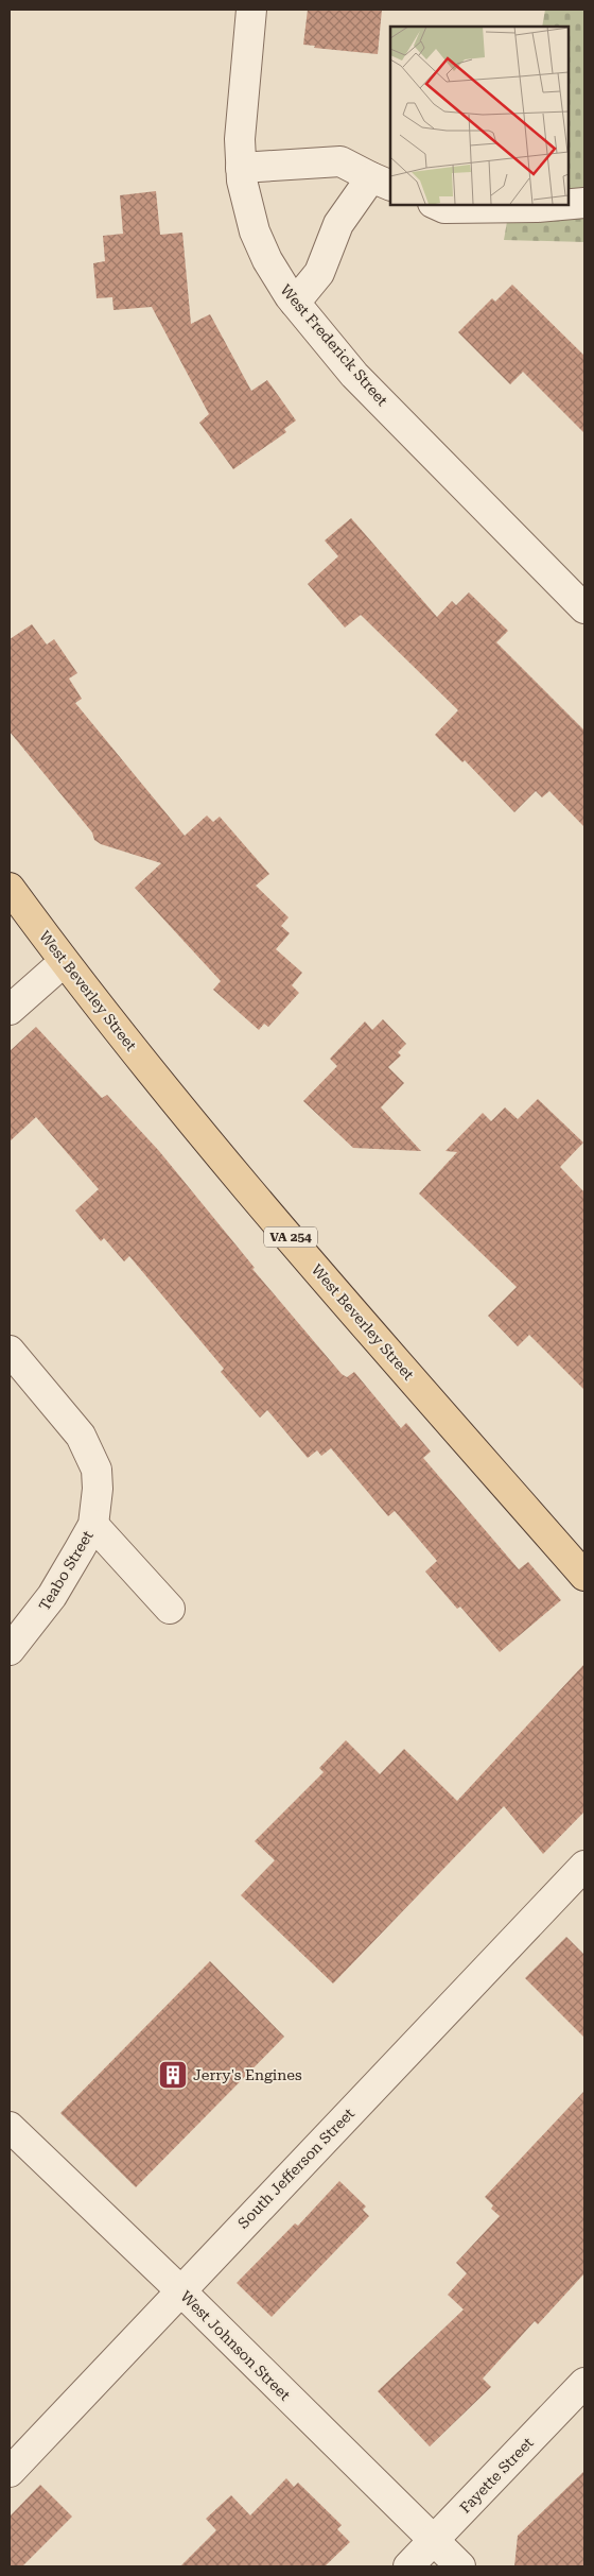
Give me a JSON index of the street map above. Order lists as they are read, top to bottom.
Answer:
{
  "streets": {
    "main road": ["West Beverley Street", "VA 254"],
    "street": [
      "West Frederick Street",
      "Teabo Street",
      "South Jefferson Street",
      "West Johnson Street",
      "Fayette Street"
    ]
  },
  "crossings": [
    ["South Jefferson Street", "West Johnson Street"],
    ["West Johnson Street", "Fayette Street"]
  ],
  "places": {
    "building": ["Jerry's Engines"]
  }
}
